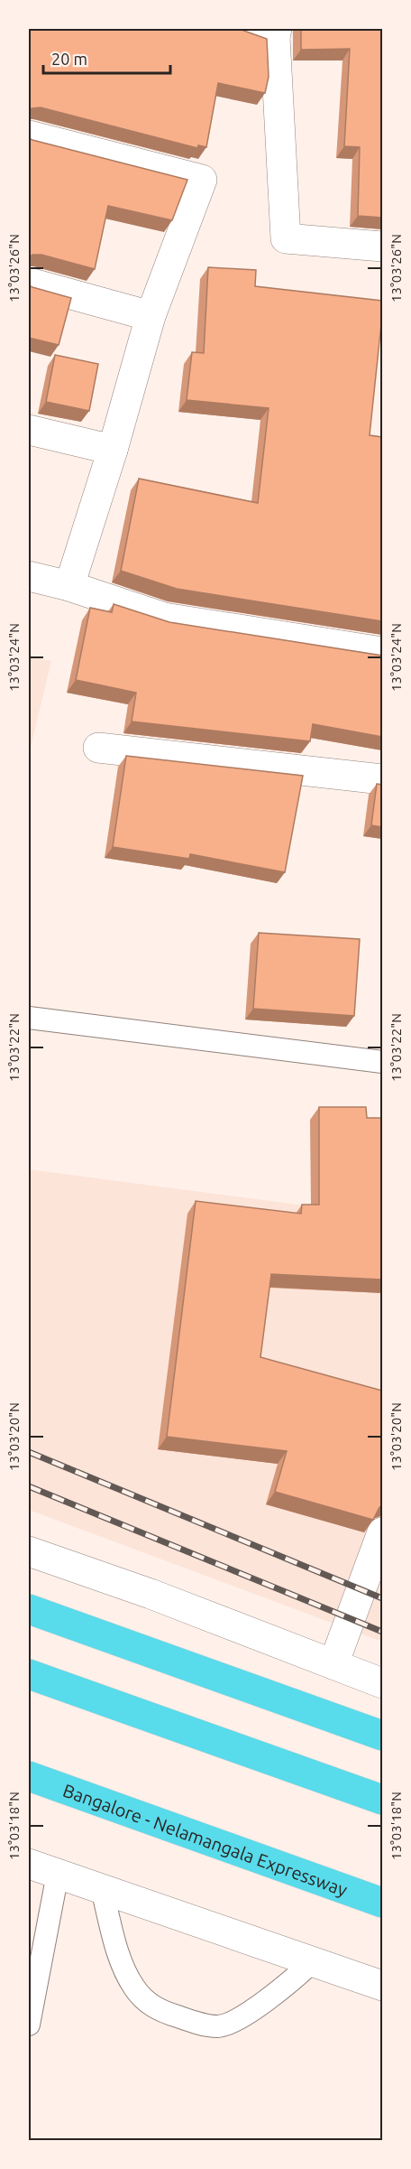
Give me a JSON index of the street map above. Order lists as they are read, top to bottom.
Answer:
{
  "streets": {
    "highway": ["Bangalore - Nelamangala Expressway"]
  },
  "scale_bar": "20 m",
  "coordinates": [
    "13°03'26\"N",
    "13°03'24\"N",
    "13°03'22\"N",
    "13°03'20\"N",
    "13°03'18\"N"
  ]
}
